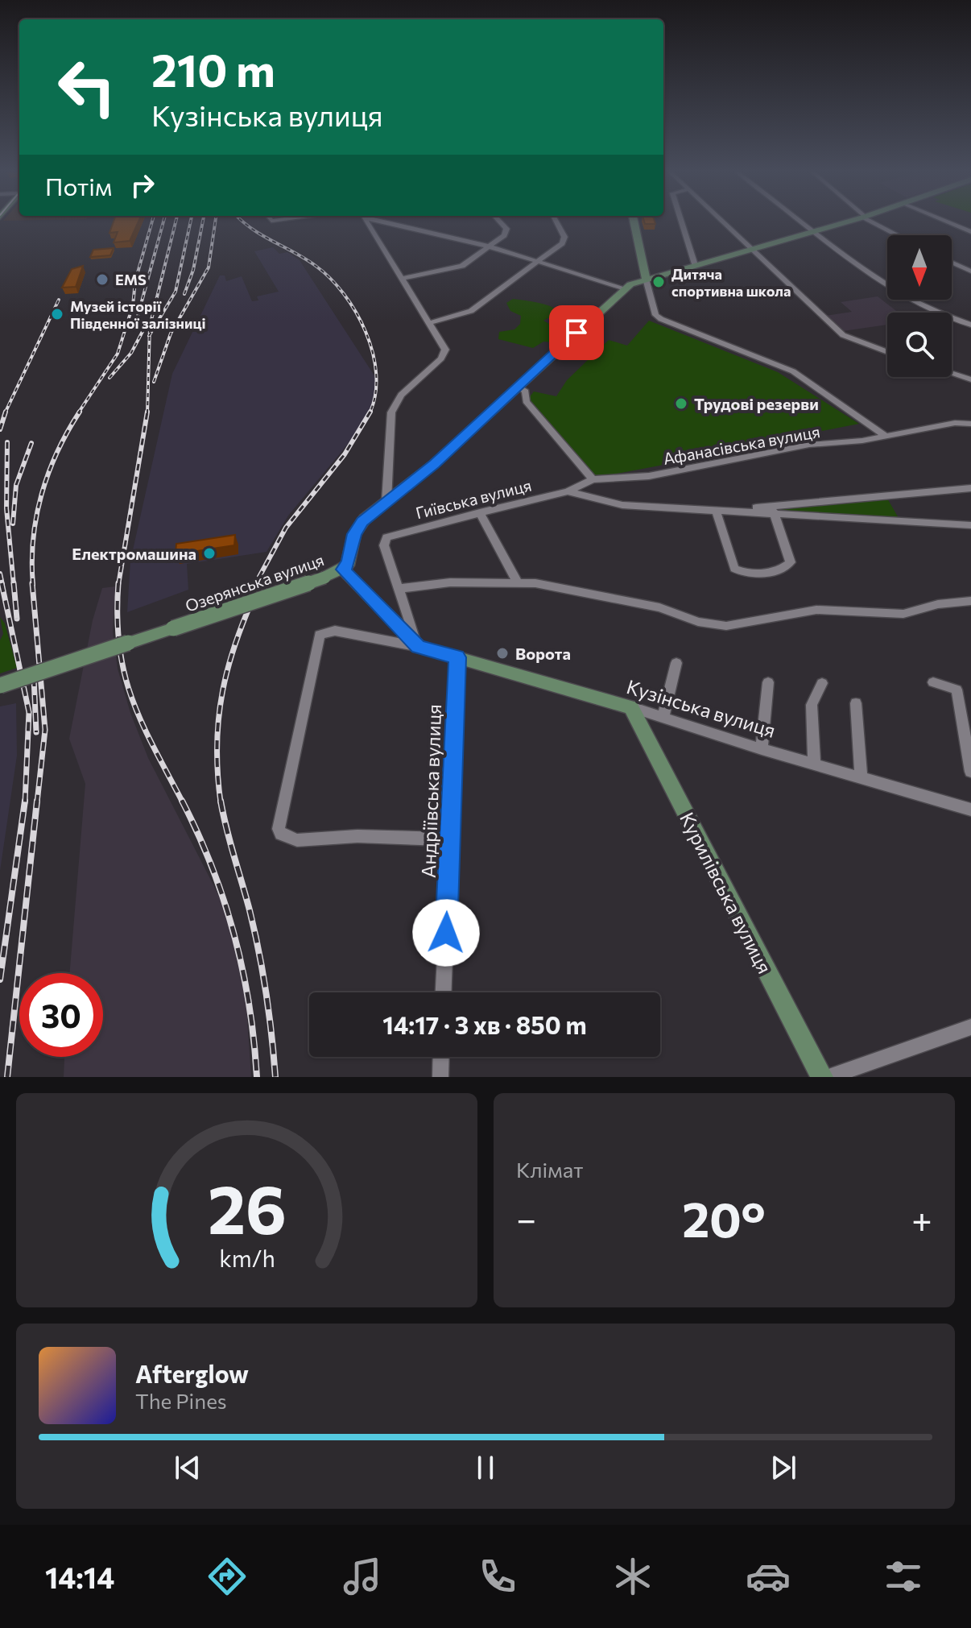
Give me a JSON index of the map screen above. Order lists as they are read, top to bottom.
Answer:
{
  "streets": {
    "main road": ["Озерянська вулиця", "Кузінська вулиця", "Курилівська вулиця"],
    "street": ["Афанасівська вулиця", "Гиївська вулиця", "Андріївська вулиця"]
  },
  "crossings": [
    ["Афанасівська вулиця", "Гиївська вулиця"],
    ["Кузінська вулиця", "Андріївська вулиця"],
    ["Кузінська вулиця", "Курилівська вулиця"]
  ],
  "places": [
    "EMS",
    "Дитяча спортивна школа",
    "Музей історії Південної залізниці",
    "Трудові резерви",
    "Електромашина",
    "Ворота"
  ],
  "north": "bottom",
  "page": {
    "turn": ["210 m", "Кузінська вулиця"],
    "then": "Потім",
    "limit": "30",
    "trip": "14:17 · 3 хв · 850 m",
    "tile": "Клімат",
    "heat": ["−", "20°", "+"],
    "song": ["Afterglow", "The Pines"],
    "tabs": "14:14",
    "gauge": ["26", "km/h"]
  }
}
